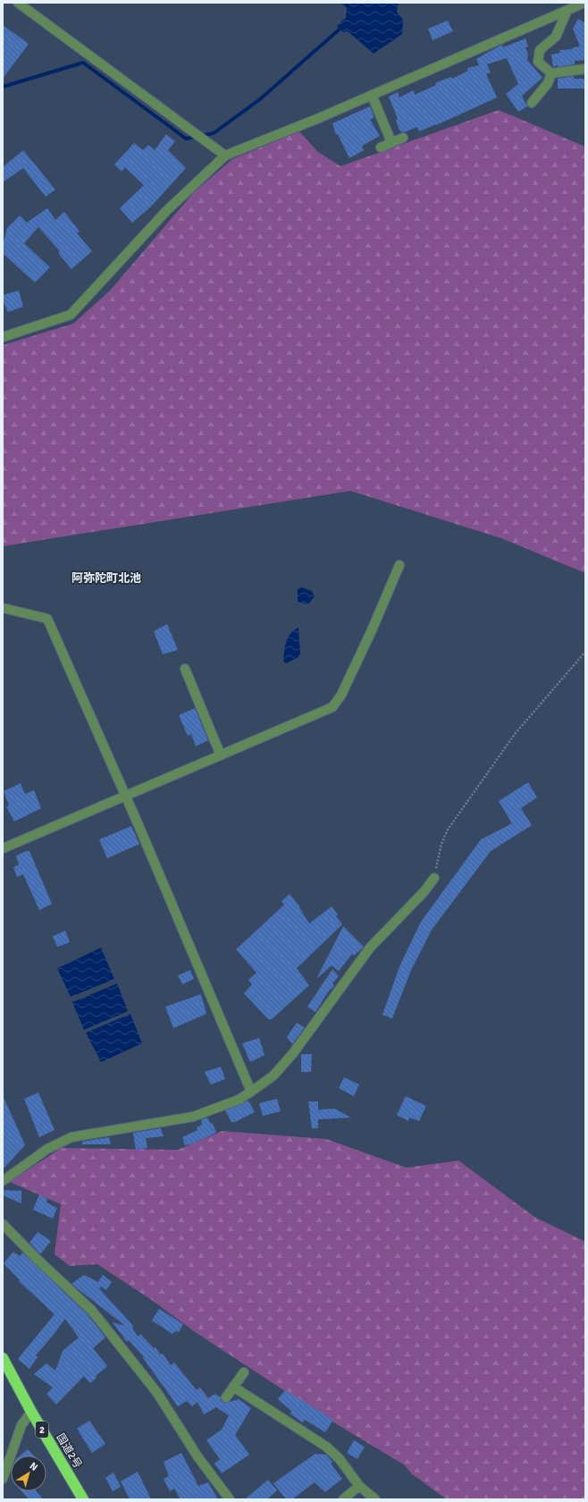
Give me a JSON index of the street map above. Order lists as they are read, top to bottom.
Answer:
{
  "streets": {
    "highway": ["2", "国道2号"]
  },
  "districts": ["阿弥陀町北池"],
  "north": "top right"
}
